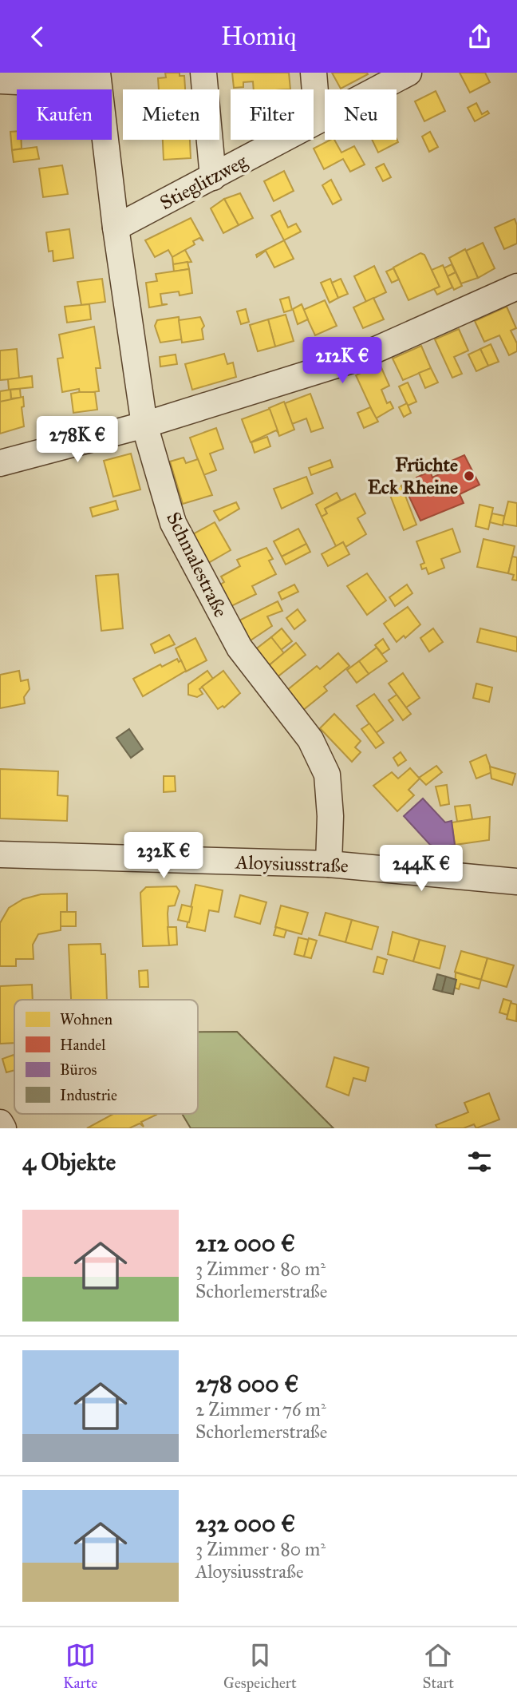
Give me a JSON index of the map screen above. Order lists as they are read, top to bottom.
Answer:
{
  "streets": {
    "street": ["Stieglitzweg", "Schmalestraße", "Aloysiusstraße"]
  },
  "crossings": [
    ["Stieglitzweg", "Schmalestraße"],
    ["Schmalestraße", "Aloysiusstraße"]
  ],
  "places": ["Früchte Eck Rheine"],
  "legend": [
    "Wohnen",
    "Handel",
    "Büros",
    "Industrie"
  ],
  "page": {
    "header": "Homiq",
    "chip": [
      "Kaufen",
      "Mieten",
      "Filter",
      "Neu"
    ],
    "price": [
      "212K €",
      "278K €",
      "232K €",
      "244K €"
    ],
    "heading": "4 Objekte",
    "list": [
      {
        "name": "212 000 €",
        "note": "3 Zimmer · 80 m² · Schorlemerstraße"
      },
      {
        "name": "278 000 €",
        "note": "2 Zimmer · 76 m² · Schorlemerstraße"
      },
      {
        "name": "232 000 €",
        "note": "3 Zimmer · 80 m² · Aloysiusstraße"
      }
    ],
    "tabs": ["Karte", "Gespeichert", "Start"]
  }
}
